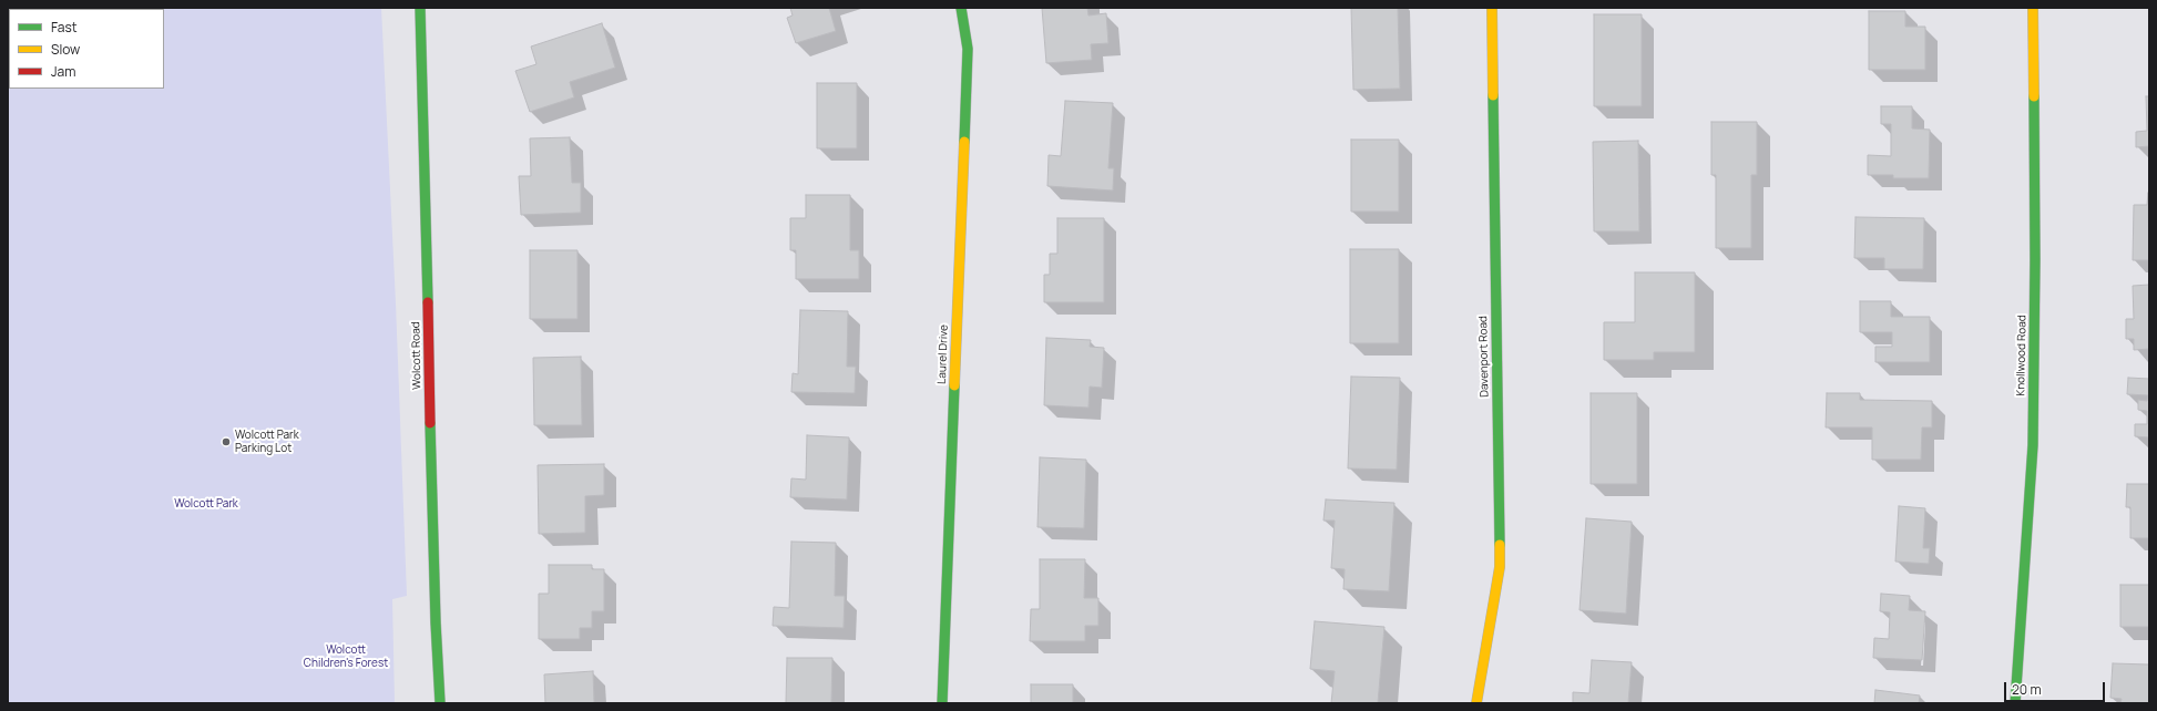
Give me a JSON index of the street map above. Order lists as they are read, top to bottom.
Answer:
{
  "streets": {
    "street": [
      "Laurel Drive",
      "Wolcott Road",
      "Knollwood Road",
      "Davenport Road"
    ]
  },
  "parks": ["Wolcott Park", "Wolcott Children's Forest"],
  "places": ["Wolcott Park Parking Lot"],
  "legend": ["Fast", "Slow", "Jam"],
  "scale_bar": "20 m"
}
